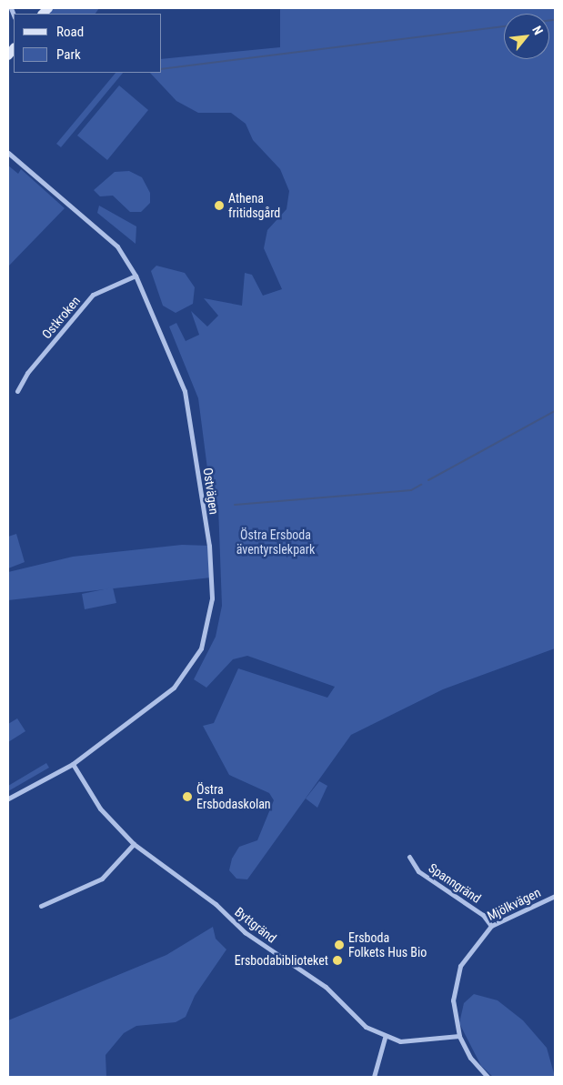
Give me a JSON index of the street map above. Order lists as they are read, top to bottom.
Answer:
{
  "streets": {
    "street": [
      "Ostkroken",
      "Ostvägen",
      "Spanngränd",
      "Mjölkvägen",
      "Byttgränd"
    ]
  },
  "crossings": [
    ["Ostkroken", "Ostvägen"],
    ["Ostvägen", "Byttgränd"],
    ["Spanngränd", "Mjölkvägen"],
    ["Mjölkvägen", "Byttgränd"]
  ],
  "parks": ["Östra Ersboda äventyrslekpark"],
  "places": [
    "Athena fritidsgård",
    "Östra Ersbodaskolan",
    "Ersboda Folkets Hus Bio",
    "Ersbodabiblioteket"
  ],
  "legend": ["Road", "Park"],
  "north": "top right"
}
